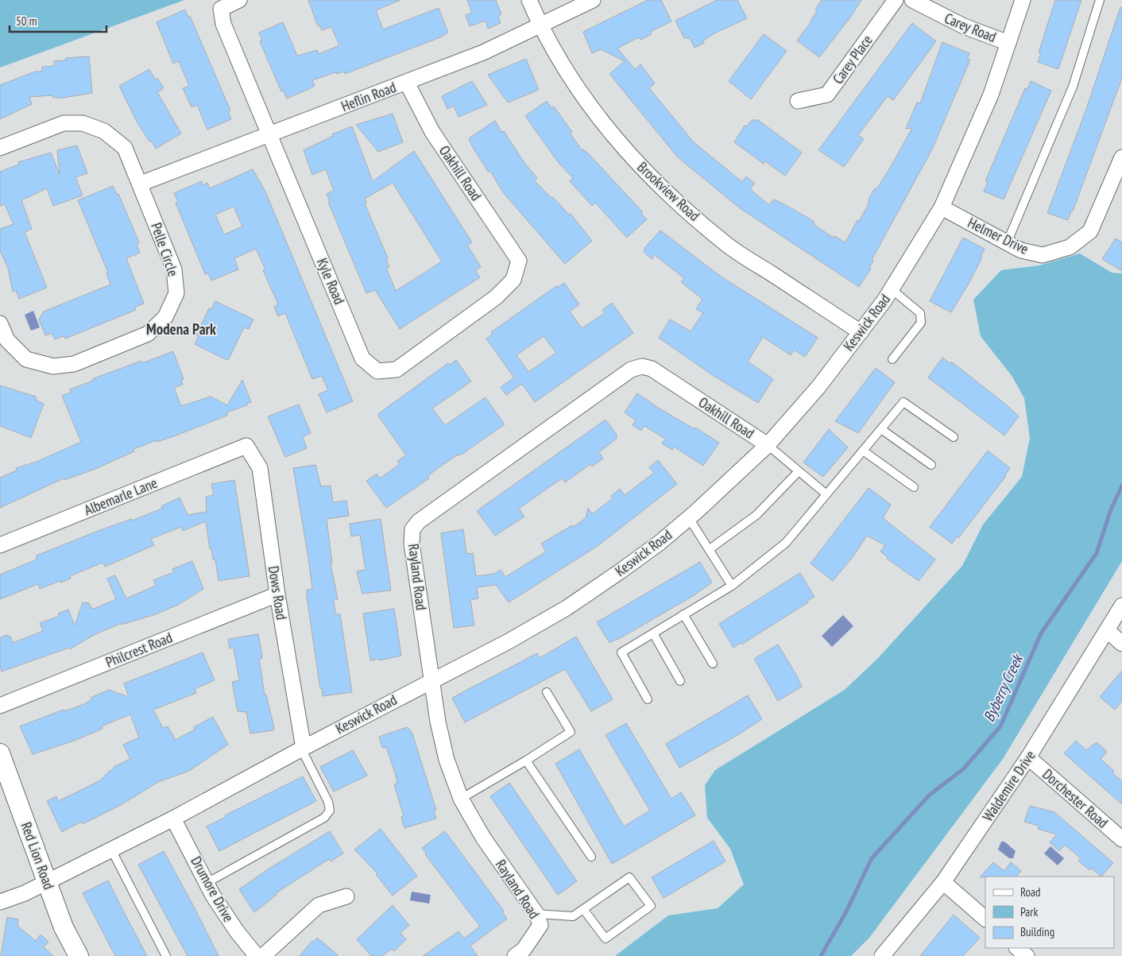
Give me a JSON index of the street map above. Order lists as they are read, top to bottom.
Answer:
{
  "streets": {
    "street": [
      "Carey Road",
      "Carey Place",
      "Heflin Road",
      "Oakhill Road",
      "Brookview Road",
      "Helmer Drive",
      "Pelle Circle",
      "Kyle Road",
      "Keswick Road",
      "Albemarle Lane",
      "Rayland Road",
      "Dows Road",
      "Philcrest Road",
      "Waldemire Drive",
      "Dorchester Road",
      "Red Lion Road",
      "Drumore Drive"
    ]
  },
  "crossings": [
    ["Carey Road", "Keswick Road"],
    ["Heflin Road", "Oakhill Road"],
    ["Heflin Road", "Brookview Road"],
    ["Heflin Road", "Pelle Circle"],
    ["Heflin Road", "Kyle Road"],
    ["Oakhill Road", "Kyle Road"],
    ["Oakhill Road", "Keswick Road"],
    ["Oakhill Road", "Rayland Road"],
    ["Brookview Road", "Keswick Road"],
    ["Helmer Drive", "Keswick Road"],
    ["Keswick Road", "Rayland Road"],
    ["Keswick Road", "Dows Road"],
    ["Keswick Road", "Red Lion Road"],
    ["Keswick Road", "Drumore Drive"],
    ["Albemarle Lane", "Dows Road"],
    ["Dows Road", "Philcrest Road"],
    ["Waldemire Drive", "Dorchester Road"]
  ],
  "districts": ["Modena Park"],
  "water": ["Byberry Creek"],
  "legend": ["Road", "Park", "Building"],
  "scale_bar": "50 m"
}
